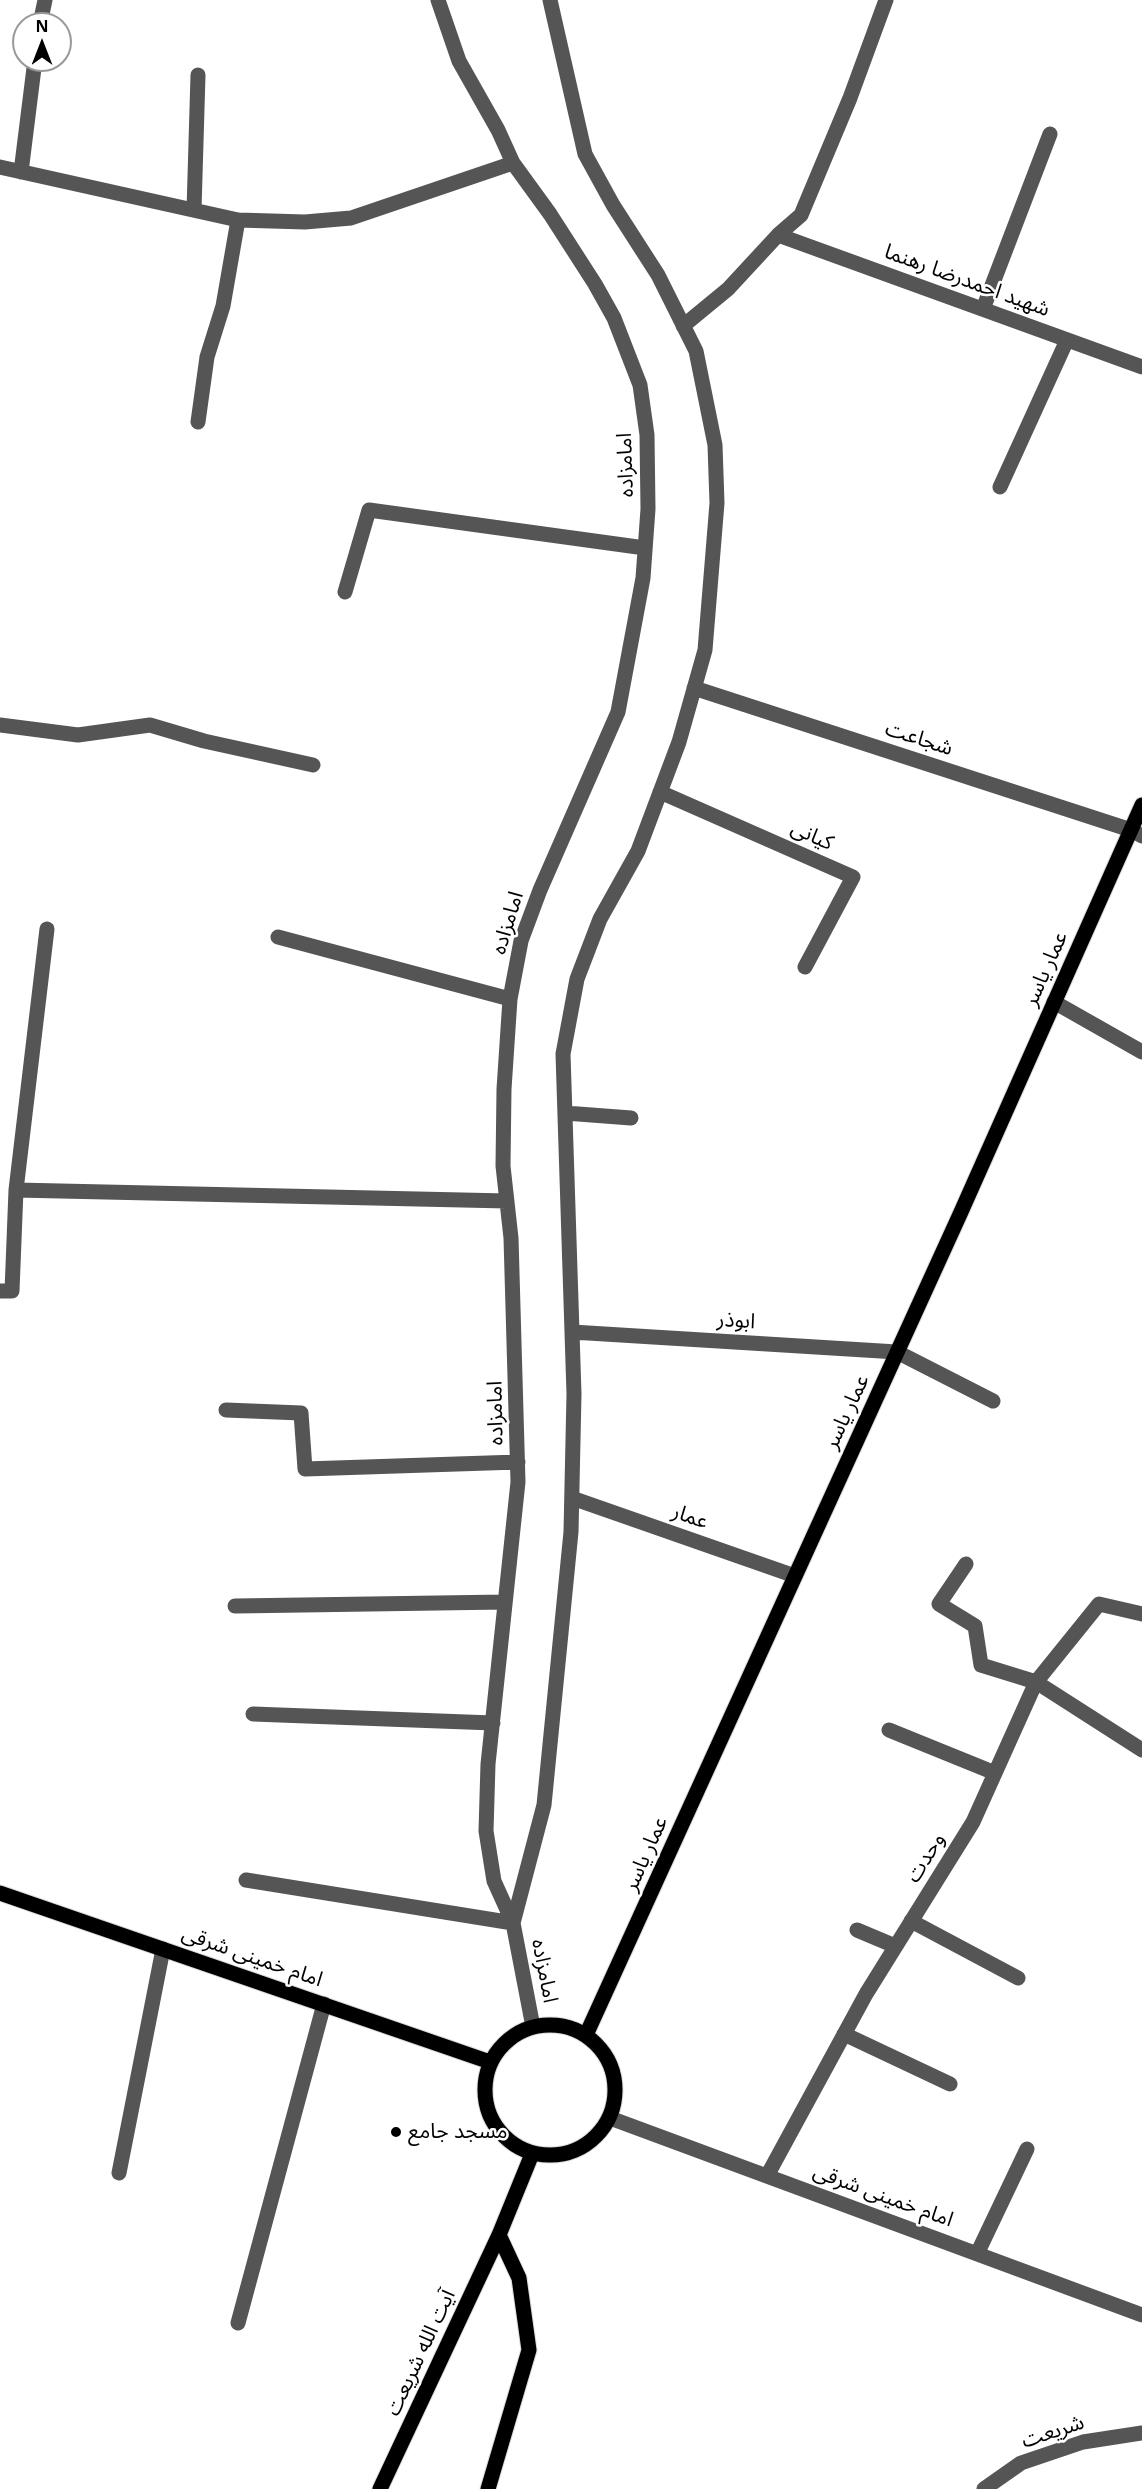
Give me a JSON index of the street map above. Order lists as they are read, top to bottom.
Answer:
{
  "streets": {
    "main road": ["عمار یاسر", "امام خمینی شرقی", "آیت الله شریعت"],
    "street": [
      "شهید احمدرضا رهنما",
      "امامزاده",
      "شجاعت",
      "کیانی",
      "ابوذر",
      "عمار",
      "وحدت",
      "شریعت"
    ]
  },
  "crossings": [
    ["امامزاده", "شجاعت"],
    ["امامزاده", "کیانی"],
    ["امامزاده", "عمار یاسر"],
    ["امامزاده", "ابوذر"],
    ["امامزاده", "عمار"],
    ["امامزاده", "امام خمینی شرقی"],
    ["امامزاده", "آیت الله شریعت"],
    ["شجاعت", "عمار یاسر"],
    ["عمار یاسر", "ابوذر"],
    ["عمار یاسر", "عمار"],
    ["عمار یاسر", "امام خمینی شرقی"],
    ["عمار یاسر", "آیت الله شریعت"],
    ["وحدت", "امام خمینی شرقی"],
    ["امام خمینی شرقی", "آیت الله شریعت"]
  ],
  "places": ["مسجد جامع"],
  "north": "top"
}
